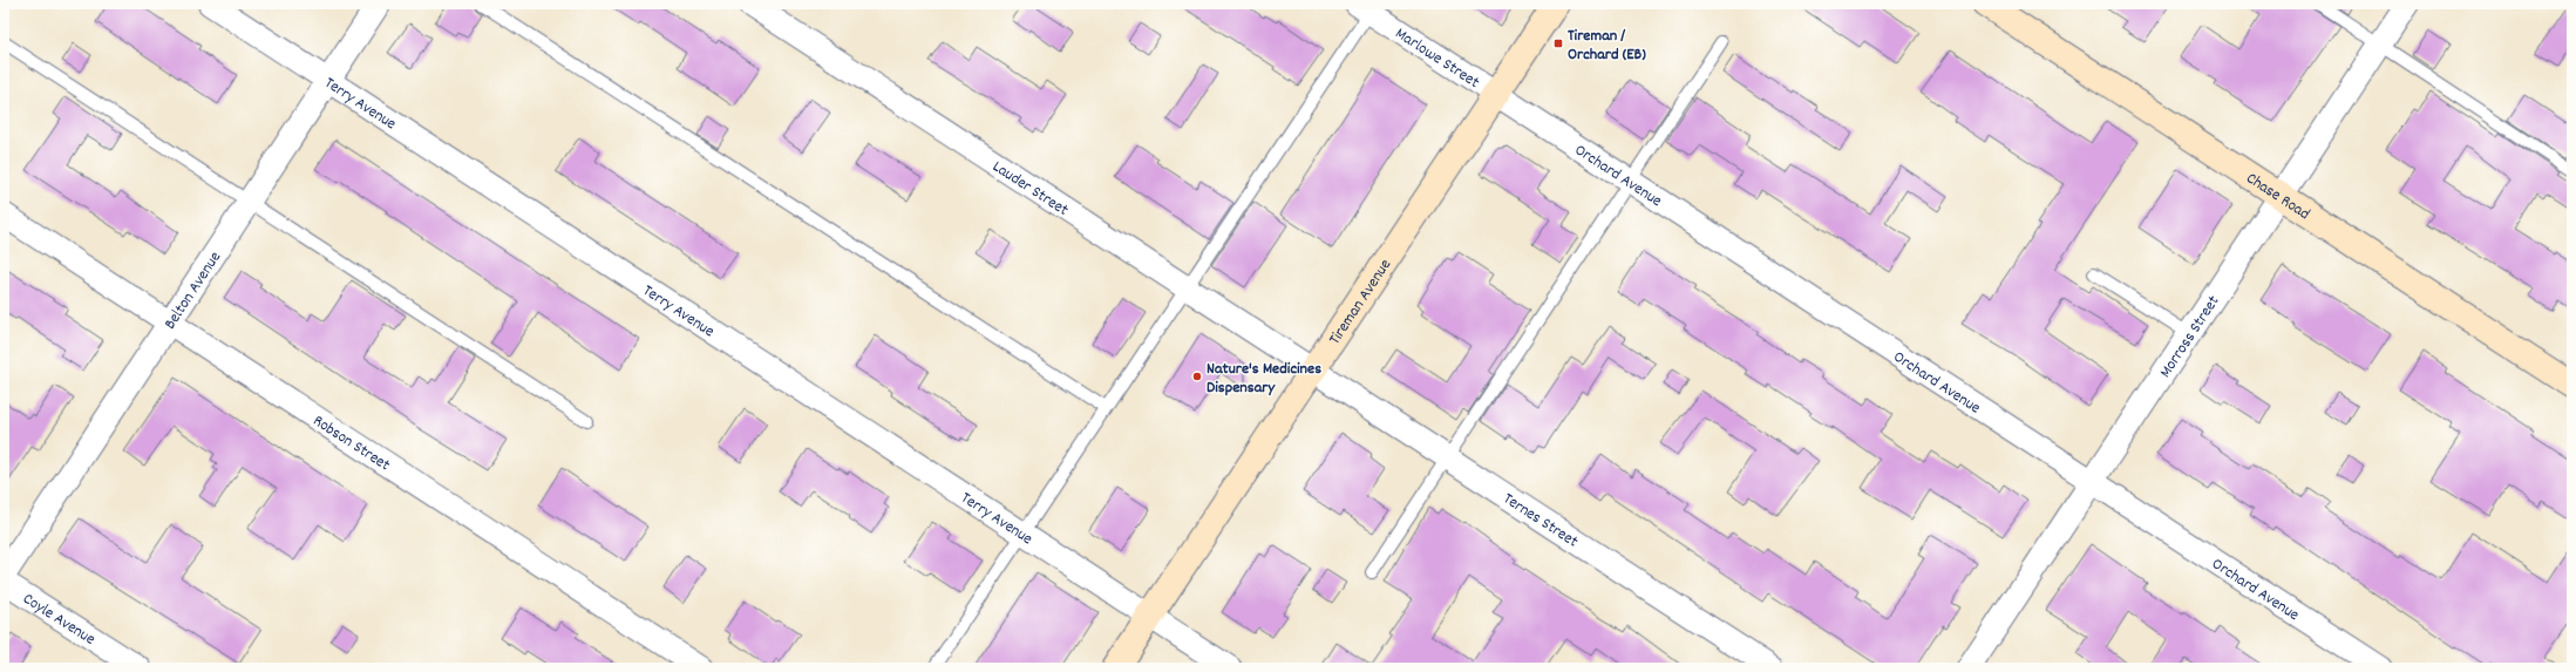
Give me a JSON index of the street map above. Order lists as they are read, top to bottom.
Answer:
{
  "streets": {
    "street": [
      "Marlowe Street",
      "Terry Avenue",
      "Orchard Avenue",
      "Lauder Street",
      "Chase Road",
      "Belton Avenue",
      "Tireman Avenue",
      "Morross Street",
      "Robson Street",
      "Ternes Street",
      "Coyle Avenue"
    ]
  },
  "crossings": [
    ["Marlowe Street", "Orchard Avenue"],
    ["Marlowe Street", "Tireman Avenue"],
    ["Terry Avenue", "Belton Avenue"],
    ["Terry Avenue", "Tireman Avenue"],
    ["Orchard Avenue", "Tireman Avenue"],
    ["Orchard Avenue", "Morross Street"],
    ["Lauder Street", "Tireman Avenue"],
    ["Lauder Street", "Ternes Street"],
    ["Chase Road", "Morross Street"],
    ["Belton Avenue", "Robson Street"],
    ["Tireman Avenue", "Ternes Street"]
  ],
  "places": {
    "transit": ["Tireman / Orchard (EB)"],
    "other": ["Nature's Medicines Dispensary"]
  }
}
